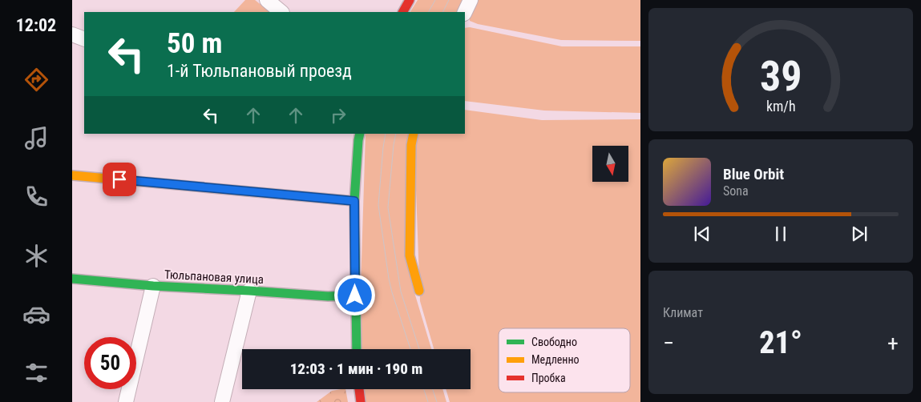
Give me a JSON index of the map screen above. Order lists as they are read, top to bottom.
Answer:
{
  "streets": {
    "street": ["Тюльпановая улица"]
  },
  "legend": ["Свободно", "Медленно", "Пробка"],
  "north": "bottom",
  "page": {
    "tabs": "12:02",
    "turn": ["50 m", "1-й Тюльпановый проезд"],
    "song": ["Blue Orbit", "Sona"],
    "tile": "Климат",
    "heat": ["−", "21°", "+"],
    "limit": "50",
    "trip": "12:03 · 1 мин · 190 m",
    "gauge": ["39", "km/h"]
  }
}
